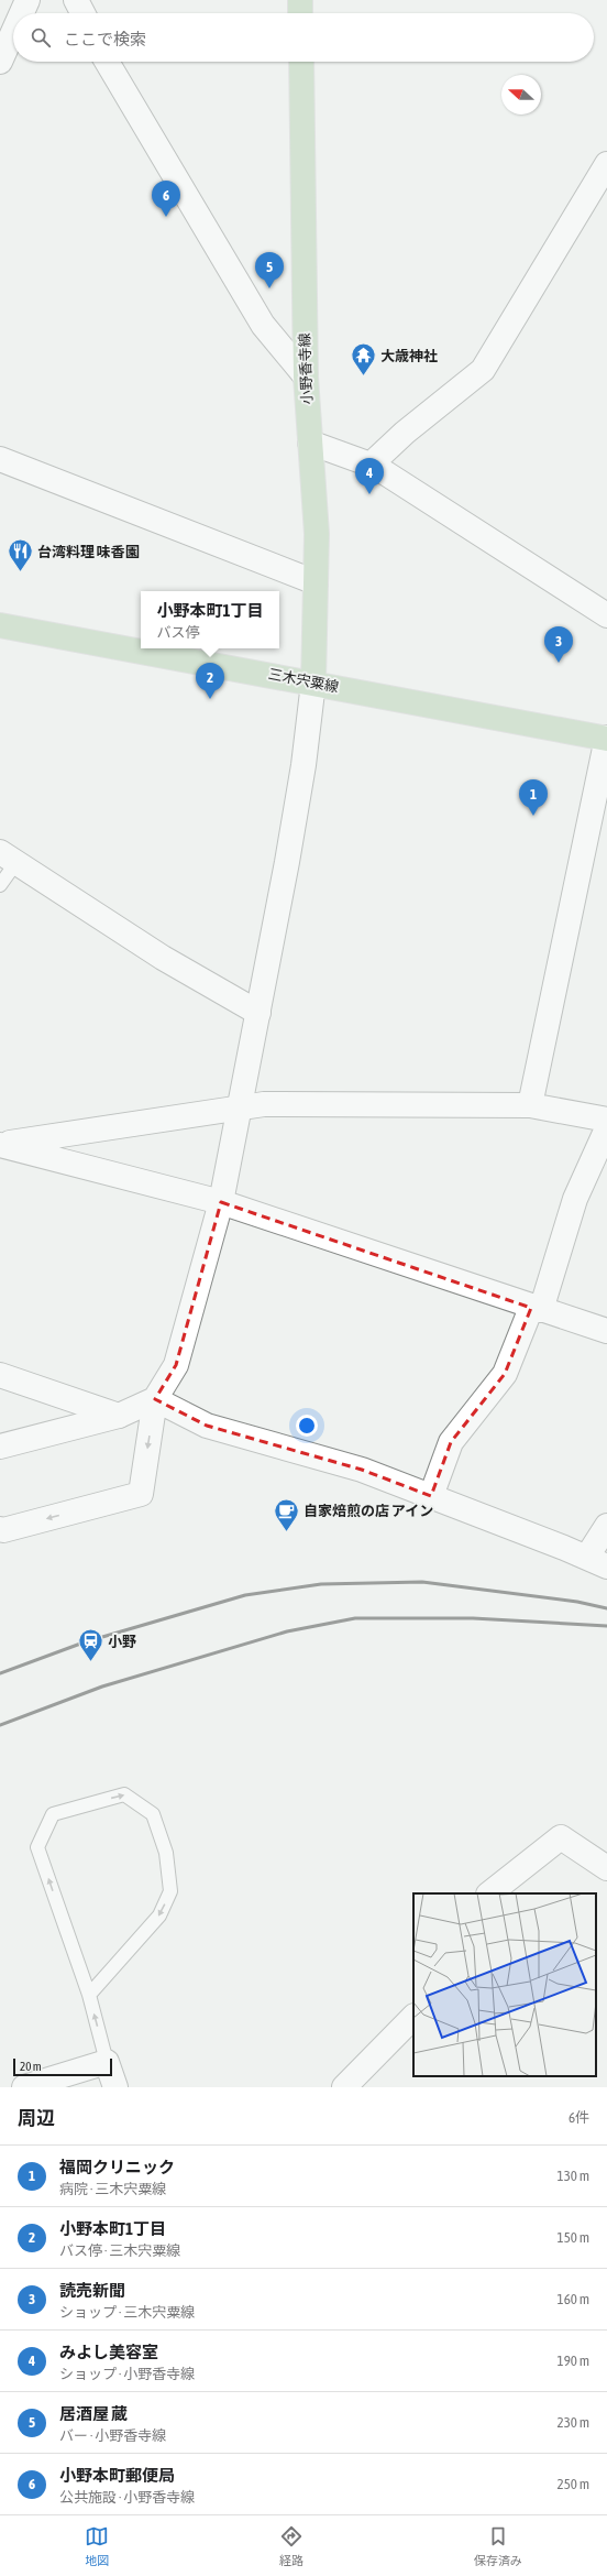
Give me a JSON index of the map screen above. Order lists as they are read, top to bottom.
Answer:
{
  "streets": {
    "main road": ["小野香寺線", "三木宍粟線"]
  },
  "crossings": [
    ["小野香寺線", "三木宍粟線"]
  ],
  "places": {
    "temple": ["大歳神社"],
    "restaurant": ["台湾料理 味香園"],
    "cafe": ["自家焙煎の店 アイン"],
    "station": ["小野"]
  },
  "scale_bar": "20 m",
  "north": "left",
  "page": {
    "search": "ここで検索",
    "pins": [
      "6",
      "5",
      "4",
      "3",
      "2",
      "1"
    ],
    "popup": ["小野本町1丁目", "バス停"],
    "scale": "20 m",
    "heading": ["周辺", "6件"],
    "list": [
      {
        "mark": "1",
        "name": "福岡クリニック",
        "note": "病院 · 三木宍粟線",
        "value": "130 m"
      },
      {
        "mark": "2",
        "name": "小野本町1丁目",
        "note": "バス停 · 三木宍粟線",
        "value": "150 m"
      },
      {
        "mark": "3",
        "name": "読売新聞",
        "note": "ショップ · 三木宍粟線",
        "value": "160 m"
      },
      {
        "mark": "4",
        "name": "みよし美容室",
        "note": "ショップ · 小野香寺線",
        "value": "190 m"
      },
      {
        "mark": "5",
        "name": "居酒屋 蔵",
        "note": "バー · 小野香寺線",
        "value": "230 m"
      },
      {
        "mark": "6",
        "name": "小野本町郵便局",
        "note": "公共施設 · 小野香寺線",
        "value": "250 m"
      }
    ],
    "nav": ["地図", "経路", "保存済み"]
  }
}
